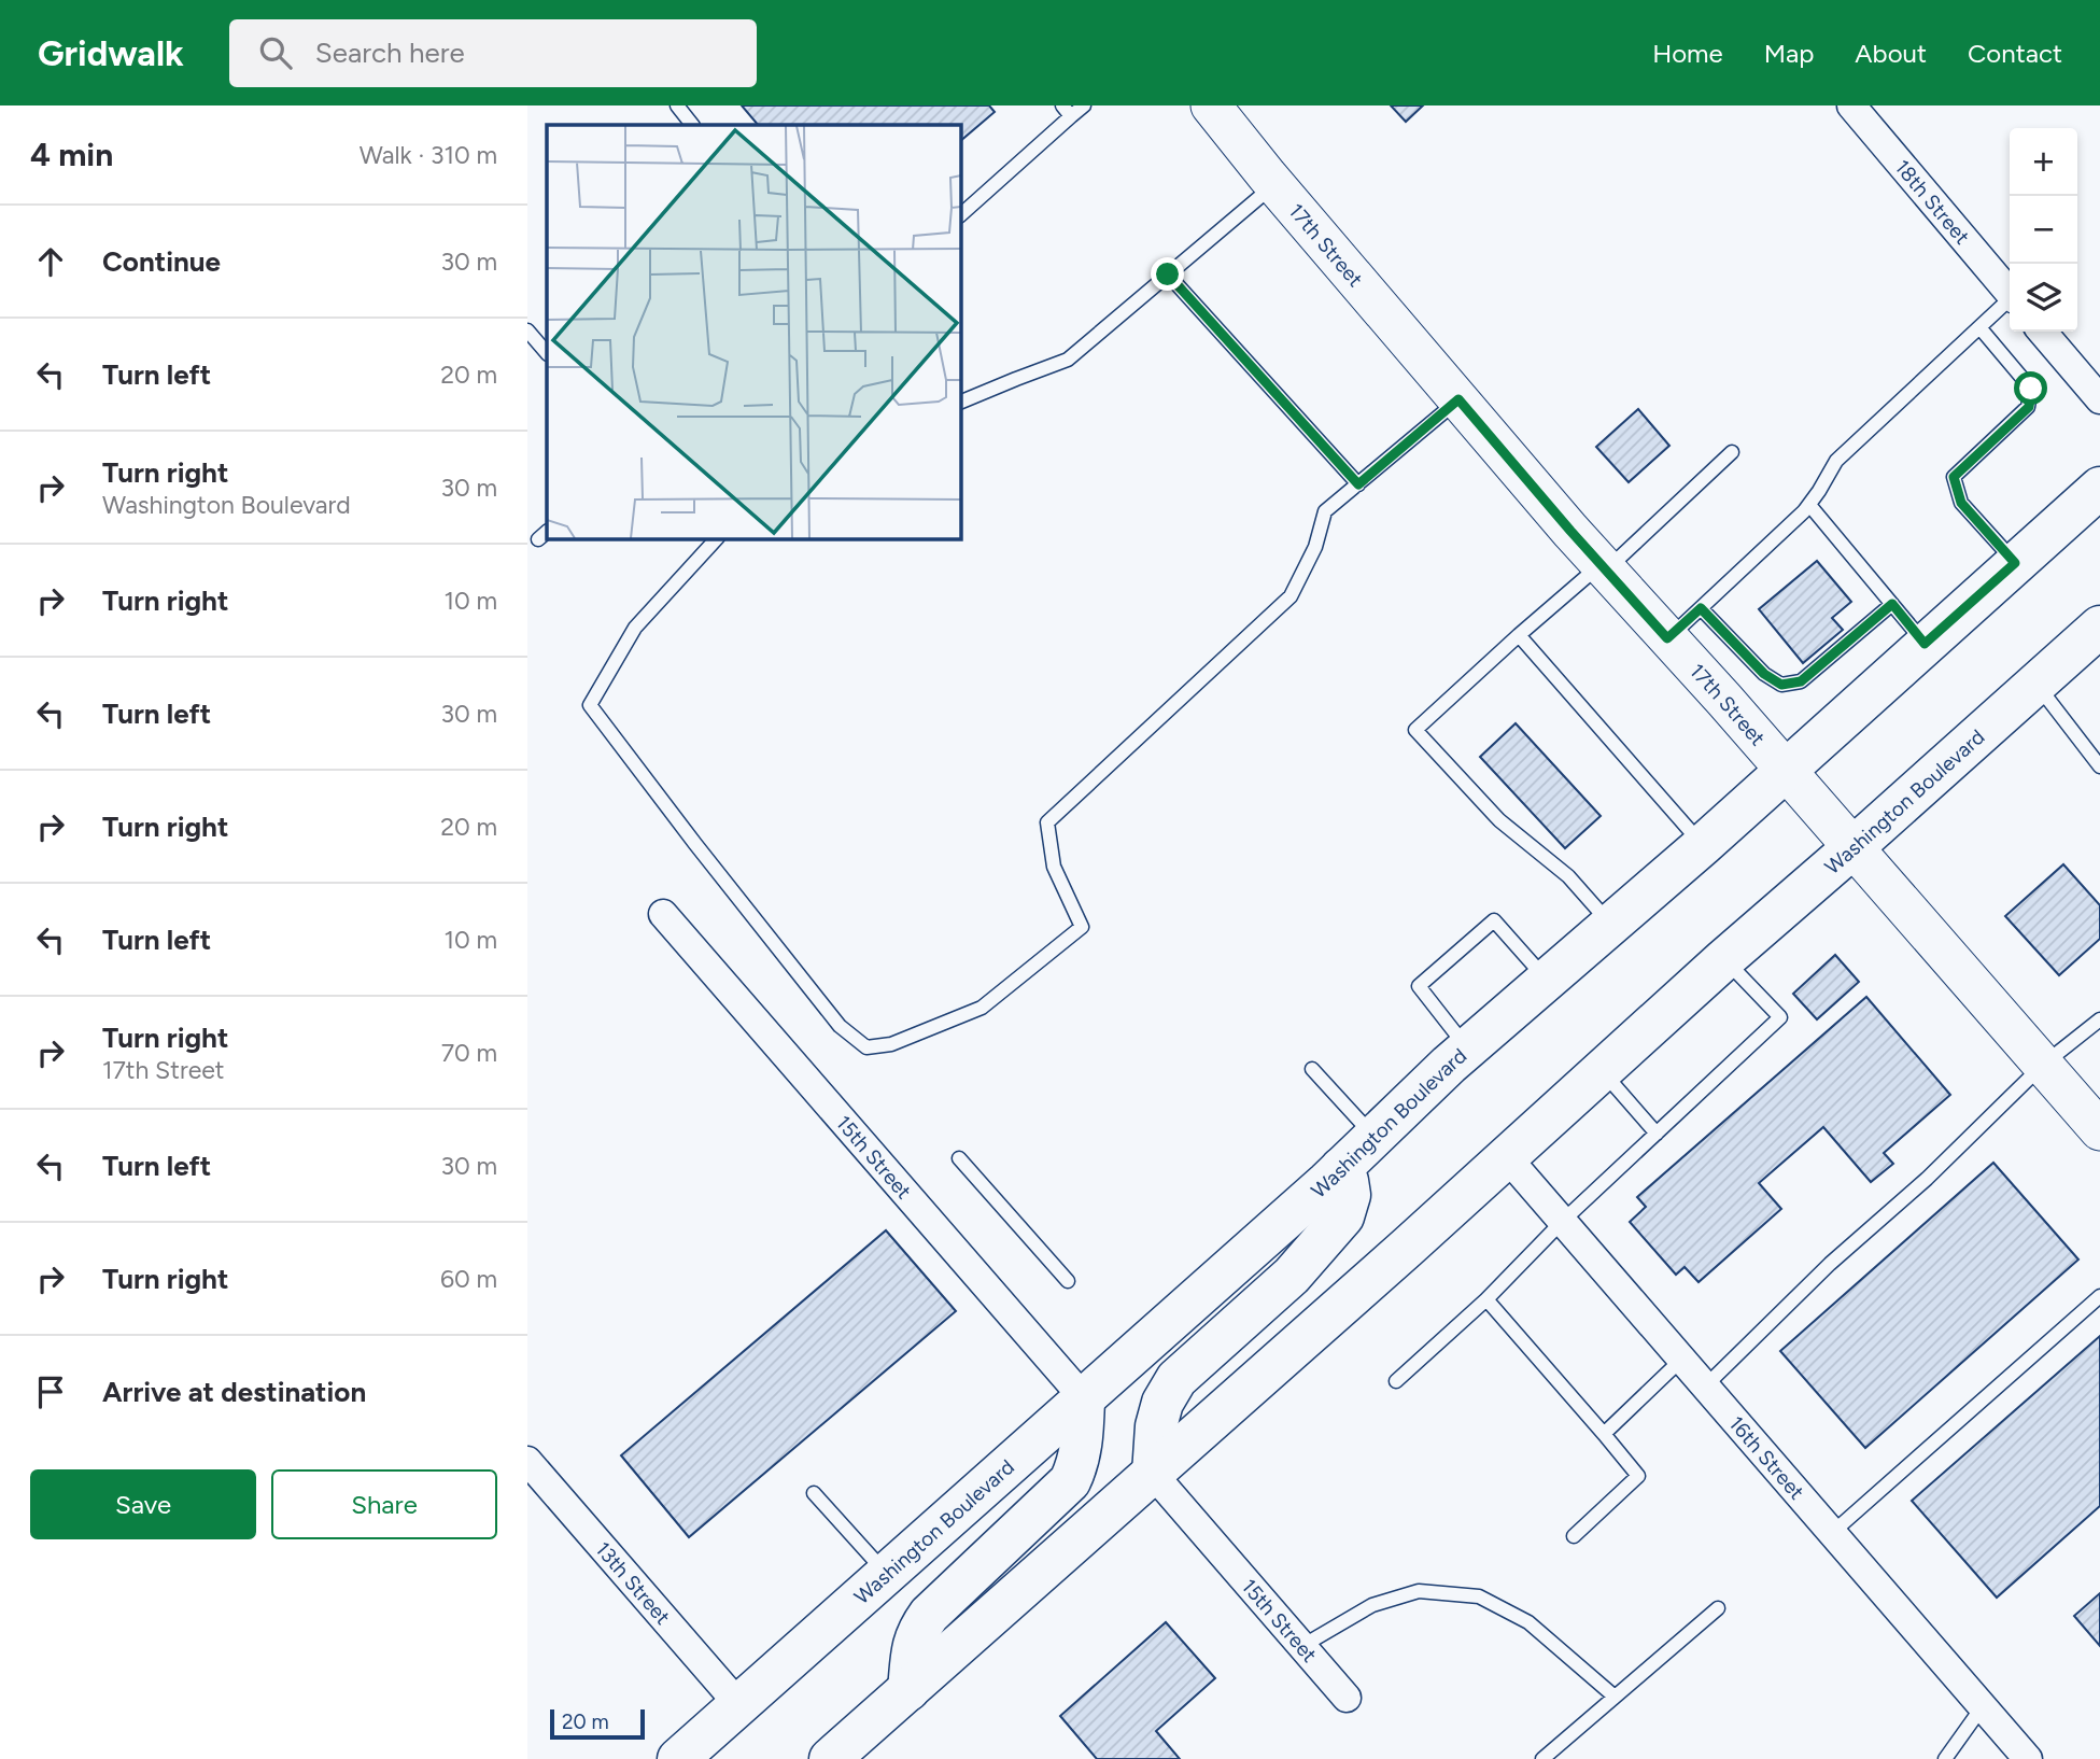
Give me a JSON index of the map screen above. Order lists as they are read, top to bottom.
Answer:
{
  "streets": {
    "main road": ["Washington Boulevard"],
    "street": [
      "18th Street",
      "17th Street",
      "15th Street",
      "16th Street",
      "13th Street"
    ]
  },
  "crossings": [
    ["17th Street", "Washington Boulevard"],
    ["Washington Boulevard", "15th Street"],
    ["Washington Boulevard", "16th Street"],
    ["Washington Boulevard", "13th Street"]
  ],
  "scale_bar": "20 m",
  "page": {
    "header": "Gridwalk",
    "search": "Search here",
    "nav": [
      "Home",
      "Map",
      "About",
      "Contact"
    ],
    "heading": ["4 min", "Walk · 310 m"],
    "map_buttons": ["+", "−"],
    "list": [
      ["Continue", "30 m"],
      ["Turn left", "20 m"],
      ["Turn right", "Washington Boulevard", "30 m"],
      ["Turn right", "10 m"],
      ["Turn left", "30 m"],
      ["Turn right", "20 m"],
      ["Turn left", "10 m"],
      ["Turn right", "17th Street", "70 m"],
      ["Turn left", "30 m"],
      ["Turn right", "60 m"],
      "Arrive at destination"
    ],
    "buttons": ["Save", "Share"],
    "scale": "20 m"
  }
}
